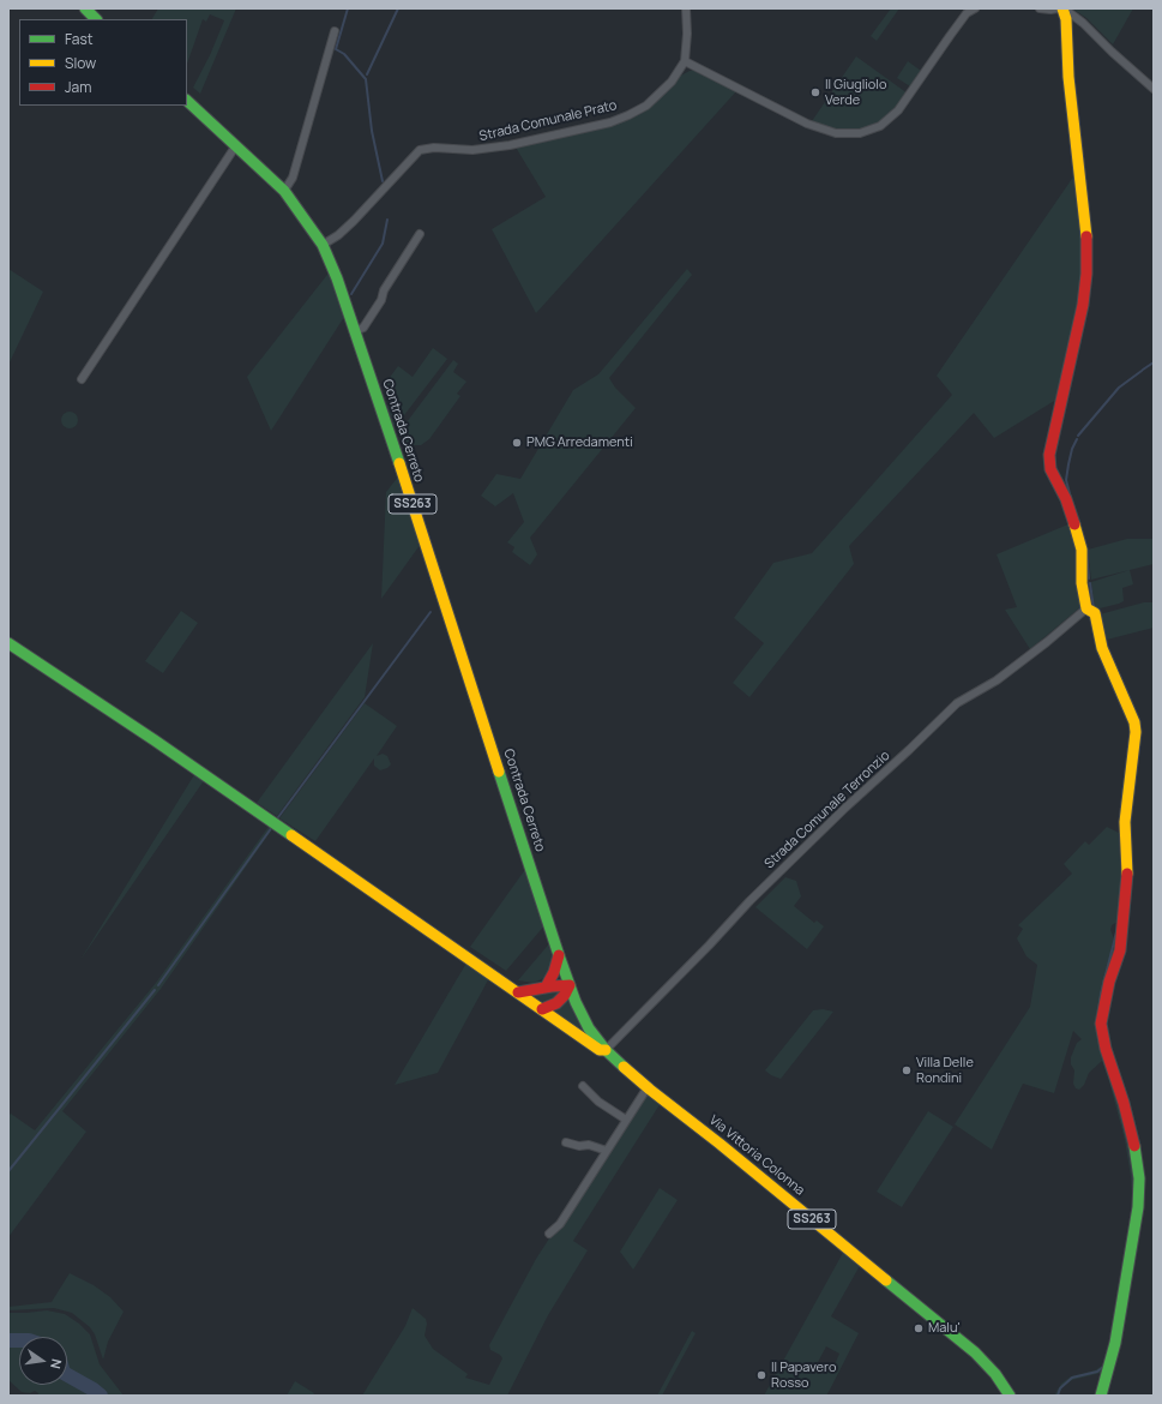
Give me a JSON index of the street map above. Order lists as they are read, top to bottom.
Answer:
{
  "streets": {
    "street": [
      "Strada Comunale Prato",
      "Contrada Cerreto",
      "SS263",
      "Strada Comunale Terronzio",
      "Via Vittoria Colonna"
    ]
  },
  "crossings": [
    ["Strada Comunale Prato", "Contrada Cerreto"],
    ["Contrada Cerreto", "Via Vittoria Colonna"],
    ["Strada Comunale Terronzio", "Via Vittoria Colonna"]
  ],
  "places": [
    "Il Giugliolo Verde",
    "PMG Arredamenti",
    "Villa Delle Rondini",
    "Malu'",
    "Il Papavero Rosso"
  ],
  "legend": ["Fast", "Slow", "Jam"],
  "north": "right"
}
